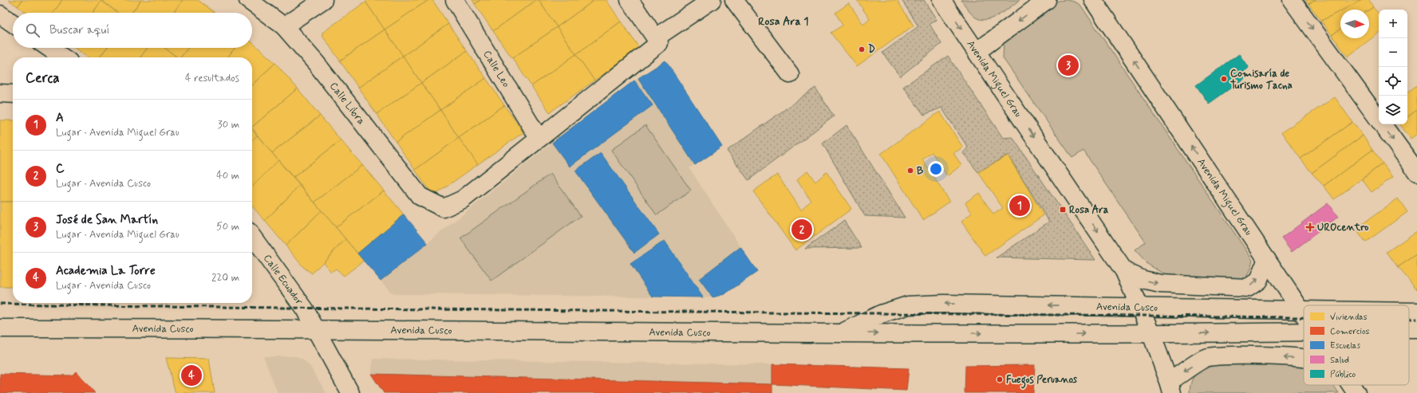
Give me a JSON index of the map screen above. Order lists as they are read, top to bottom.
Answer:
{
  "streets": {
    "main road": [
      "Calle Leo",
      "Avenida Miguel Grau",
      "Calle Libra",
      "Calle Ecuador",
      "Avenida Cusco"
    ]
  },
  "crossings": [
    ["Calle Leo", "Calle Libra"],
    ["Avenida Miguel Grau", "Avenida Cusco"],
    ["Calle Ecuador", "Avenida Cusco"]
  ],
  "districts": ["Rosa Ara 1"],
  "places": {
    "other": [
      "D",
      "Comisaría de Turismo Tacna",
      "B",
      "Fuegos Peruanos"
    ],
    "transit": ["Rosa Ara"],
    "health": ["UROcentro"]
  },
  "legend": [
    "Viviendas",
    "Comercios",
    "Escuelas",
    "Salud",
    "Público"
  ],
  "north": "right",
  "page": {
    "map_buttons": ["+", "−"],
    "search": "Buscar aquí",
    "pins": [
      "3",
      "1",
      "2",
      "4"
    ],
    "heading": ["Cerca", "4 resultados"],
    "list": [
      {
        "mark": "1",
        "name": "A",
        "note": "Lugar · Avenida Miguel Grau",
        "value": "30 m"
      },
      {
        "mark": "2",
        "name": "C",
        "note": "Lugar · Avenida Cusco",
        "value": "40 m"
      },
      {
        "mark": "3",
        "name": "José de San Martín",
        "note": "Lugar · Avenida Miguel Grau",
        "value": "50 m"
      },
      {
        "mark": "4",
        "name": "Academia La Torre",
        "note": "Lugar · Avenida Cusco",
        "value": "220 m"
      }
    ]
  }
}
